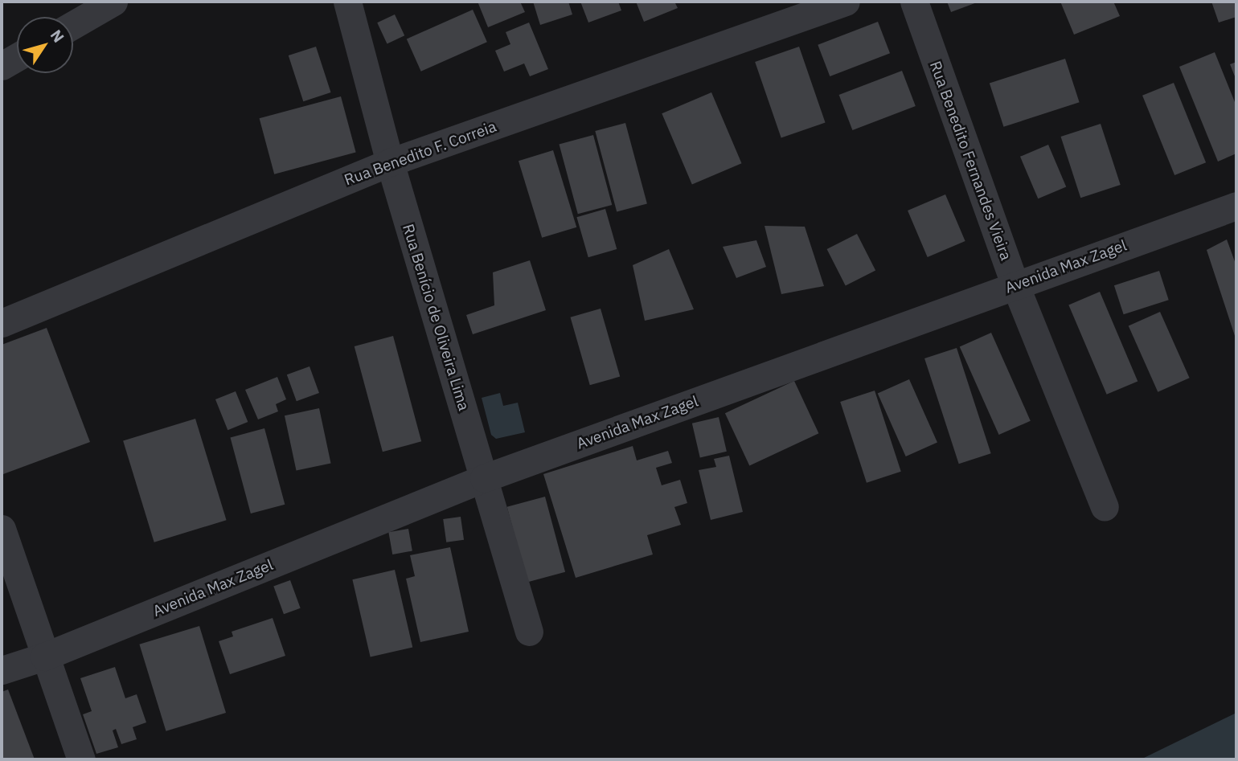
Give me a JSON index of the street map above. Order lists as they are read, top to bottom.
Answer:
{
  "streets": {
    "street": [
      "Rua Benedito F. Correia",
      "Rua Benedito Fernandes Vieira",
      "Avenida Max Zagel",
      "Rua Benício de Oliveira Lima"
    ]
  },
  "crossings": [
    ["Rua Benedito F. Correia", "Rua Benício de Oliveira Lima"],
    ["Rua Benedito Fernandes Vieira", "Avenida Max Zagel"],
    ["Avenida Max Zagel", "Rua Benício de Oliveira Lima"]
  ],
  "north": "top right"
}
